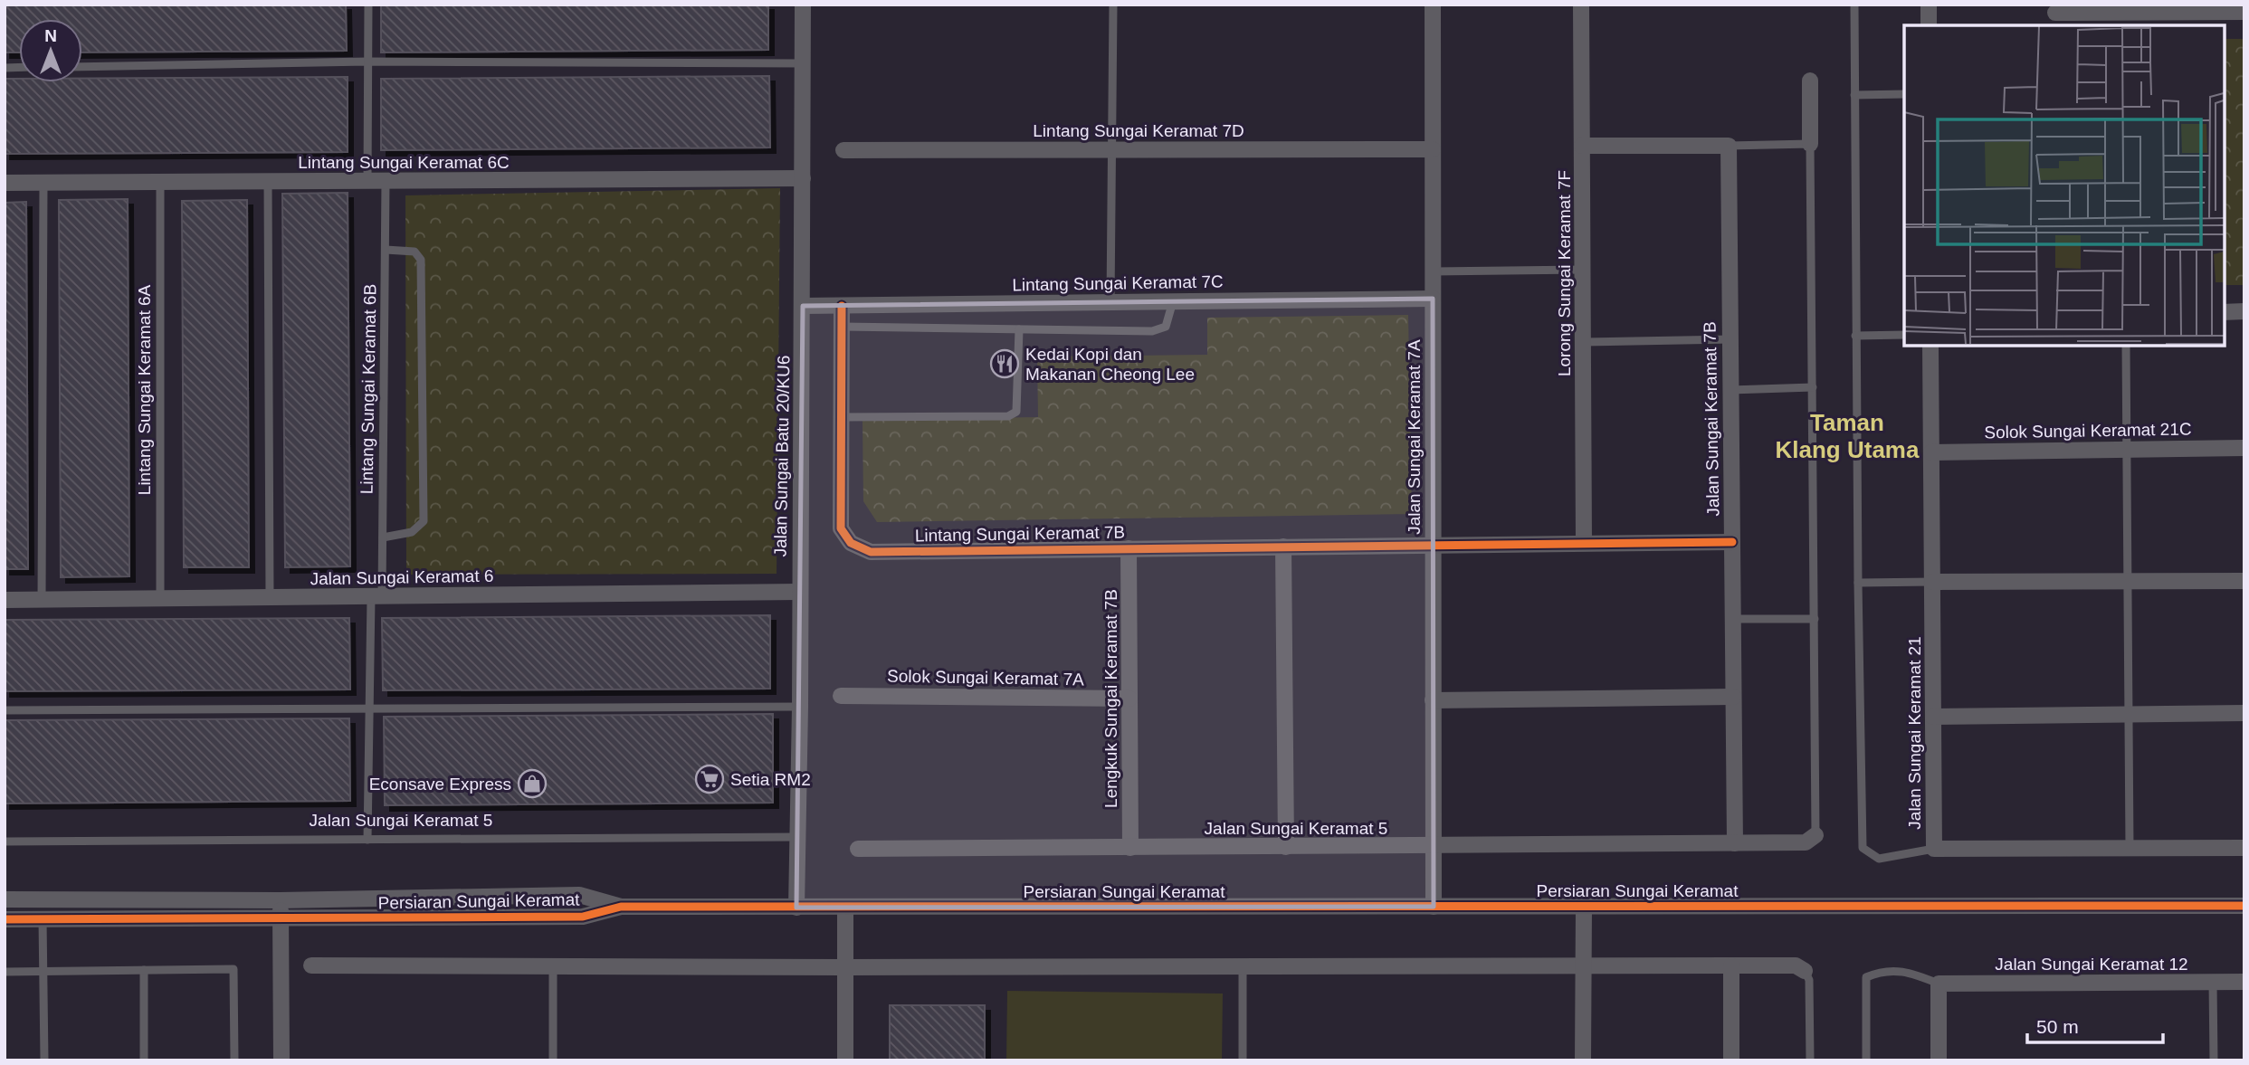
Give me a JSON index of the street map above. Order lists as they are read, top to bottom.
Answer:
{
  "streets": {
    "street": [
      "Lintang Sungai Keramat 7D",
      "Lintang Sungai Keramat 6C",
      "Lorong Sungai Keramat 7F",
      "Lintang Sungai Keramat 7C",
      "Jalan Sungai Keramat 7B",
      "Solok Sungai Keramat 21C",
      "Jalan Sungai Keramat 7A",
      "Jalan Sungai Batu 20/KU6",
      "Lintang Sungai Keramat 7B",
      "Jalan Sungai Keramat 6",
      "Solok Sungai Keramat 7A",
      "Lengkuk Sungai Keramat 7B",
      "Jalan Sungai Keramat 21",
      "Jalan Sungai Keramat 5",
      "Persiaran Sungai Keramat",
      "Jalan Sungai Keramat 12"
    ],
    "lane": ["Lintang Sungai Keramat 6B", "Lintang Sungai Keramat 6A"]
  },
  "crossings": [
    ["Lintang Sungai Keramat 7D", "Jalan Sungai Keramat 7A"],
    ["Lintang Sungai Keramat 6C", "Lintang Sungai Keramat 6B"],
    ["Lintang Sungai Keramat 6C", "Lintang Sungai Keramat 6A"],
    ["Lintang Sungai Keramat 6C", "Jalan Sungai Batu 20/KU6"],
    ["Lorong Sungai Keramat 7F", "Lintang Sungai Keramat 7B"],
    ["Lintang Sungai Keramat 7C", "Jalan Sungai Keramat 7A"],
    ["Lintang Sungai Keramat 7C", "Jalan Sungai Batu 20/KU6"],
    ["Lintang Sungai Keramat 7C", "Lintang Sungai Keramat 7B"],
    ["Lintang Sungai Keramat 6B", "Jalan Sungai Keramat 6"],
    ["Lintang Sungai Keramat 6B", "Jalan Sungai Keramat 5"],
    ["Lintang Sungai Keramat 6A", "Jalan Sungai Keramat 6"],
    ["Jalan Sungai Keramat 7B", "Lintang Sungai Keramat 7B"],
    ["Jalan Sungai Keramat 7B", "Jalan Sungai Keramat 5"],
    ["Solok Sungai Keramat 21C", "Jalan Sungai Keramat 21"],
    ["Jalan Sungai Keramat 7A", "Lintang Sungai Keramat 7B"],
    ["Jalan Sungai Keramat 7A", "Jalan Sungai Keramat 5"],
    ["Jalan Sungai Keramat 7A", "Persiaran Sungai Keramat"],
    ["Jalan Sungai Batu 20/KU6", "Jalan Sungai Keramat 6"],
    ["Jalan Sungai Batu 20/KU6", "Jalan Sungai Keramat 5"],
    ["Jalan Sungai Batu 20/KU6", "Persiaran Sungai Keramat"],
    ["Lintang Sungai Keramat 7B", "Lengkuk Sungai Keramat 7B"],
    ["Solok Sungai Keramat 7A", "Lengkuk Sungai Keramat 7B"],
    ["Lengkuk Sungai Keramat 7B", "Jalan Sungai Keramat 5"]
  ],
  "districts": ["Taman Klang Utama"],
  "places": {
    "restaurant": ["Kedai Kopi dan Makanan Cheong Lee"],
    "supermarket": ["Setia RM2"],
    "shop": ["Econsave Express"]
  },
  "scale_bar": "50 m",
  "north": "top"
}
